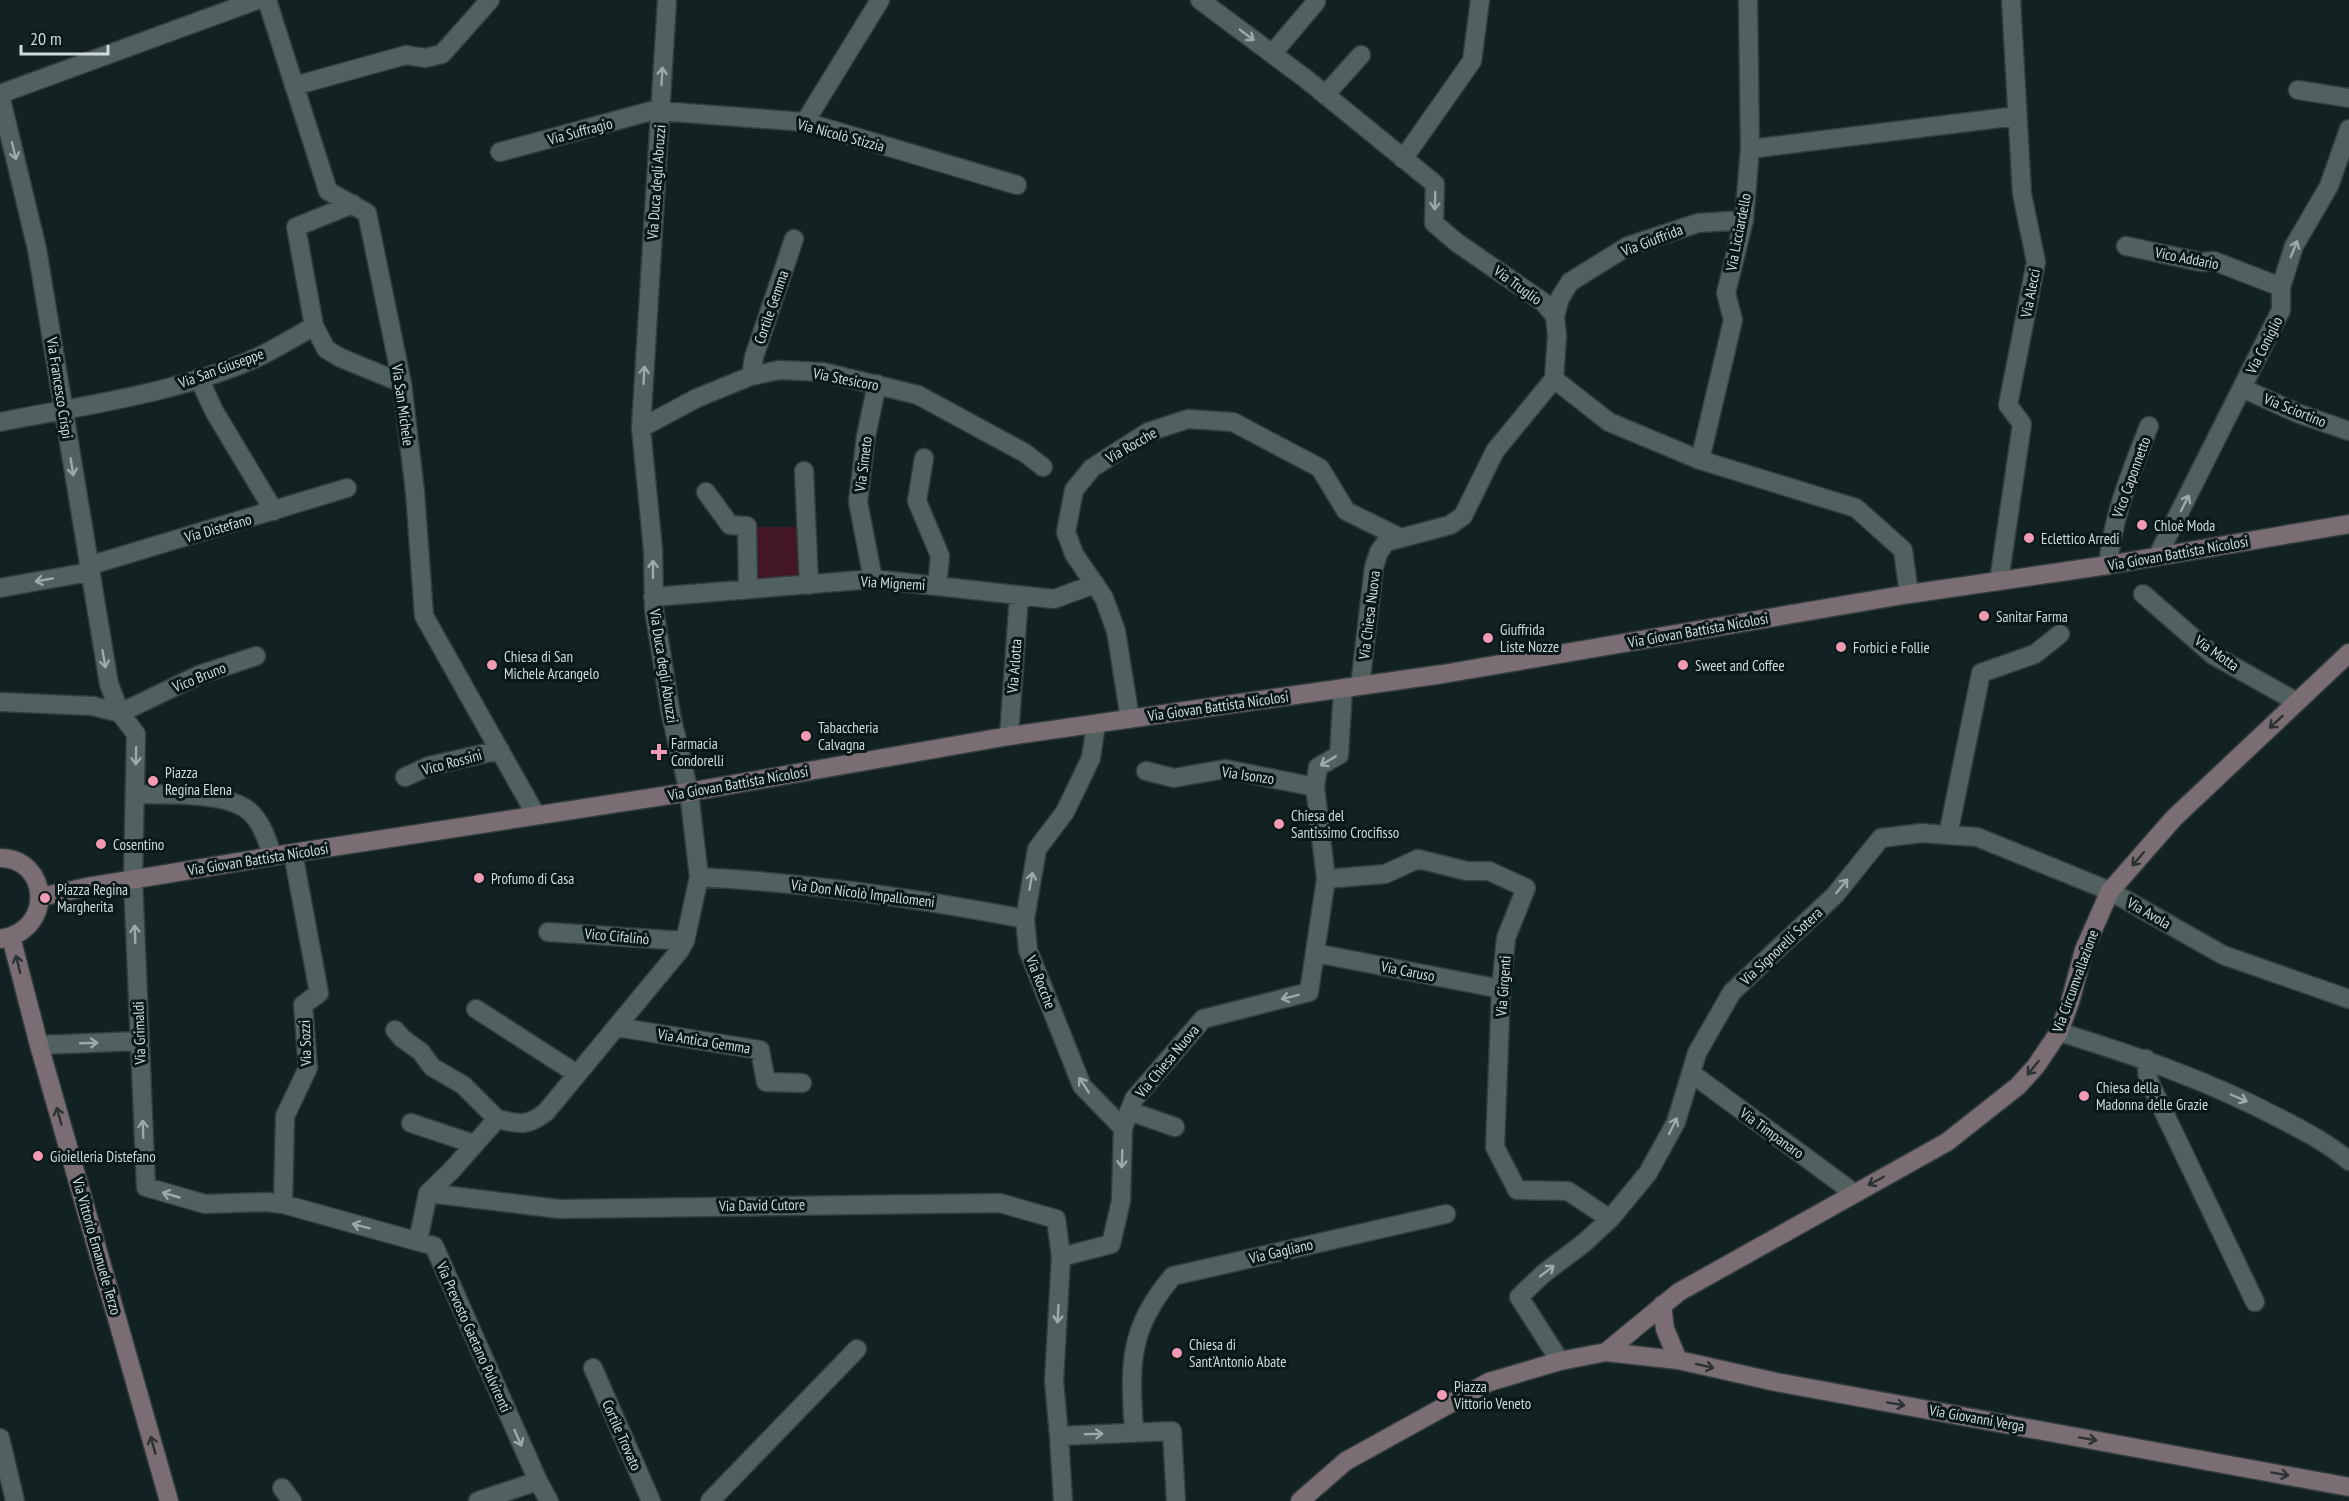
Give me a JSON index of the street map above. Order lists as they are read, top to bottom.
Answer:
{
  "streets": {
    "street": [
      "Via Suffragio",
      "Via Nicolò Stizzia",
      "Via Duca degli Abruzzi",
      "Via Licciardello",
      "Via Giuffrida",
      "Vico Addario",
      "Via Truglio",
      "Via Alecci",
      "Cortile Gemma",
      "Via Coniglio",
      "Via San Giuseppe",
      "Via Stesicoro",
      "Via Francesco Crispi",
      "Via San Michele",
      "Via Sciortino",
      "Via Rocche",
      "Via Simeto",
      "Vico Caponnetto",
      "Via Distefano",
      "Via Giovan Battista Nicolosi",
      "Via Mignemi",
      "Via Chiesa Nuova",
      "Via Motta",
      "Via Arlotta",
      "Vico Bruno",
      "Vico Rossini",
      "Via Isonzo",
      "Via Don Nicolò Impallomeni",
      "Via Avola",
      "Vico Cifalinò",
      "Via Signorelli Sotera",
      "Via Caruso",
      "Via Circumvallazione",
      "Via Girgenti",
      "Via Grimaldi",
      "Via Antica Gemma",
      "Via Sozzi",
      "Via Timpanaro",
      "Via David Cutore",
      "Via Vittorio Emanuele Terzo",
      "Via Gagliano",
      "Via Prevosto Gaetano Pulvirenti",
      "Via Giovanni Verga",
      "Cortile Trovato"
    ]
  },
  "crossings": [
    ["Via Suffragio", "Via Nicolò Stizzia"],
    ["Via Suffragio", "Via Duca degli Abruzzi"],
    ["Via Nicolò Stizzia", "Via Duca degli Abruzzi"],
    ["Via Duca degli Abruzzi", "Via Stesicoro"],
    ["Via Duca degli Abruzzi", "Via Giovan Battista Nicolosi"],
    ["Via Duca degli Abruzzi", "Via Mignemi"],
    ["Via Duca degli Abruzzi", "Via Don Nicolò Impallomeni"],
    ["Via Duca degli Abruzzi", "Vico Cifalinò"],
    ["Via Duca degli Abruzzi", "Via Antica Gemma"],
    ["Via Licciardello", "Via Giuffrida"],
    ["Via Giuffrida", "Via Truglio"],
    ["Vico Addario", "Via Coniglio"],
    ["Via Truglio", "Via Chiesa Nuova"],
    ["Via Alecci", "Via Giovan Battista Nicolosi"],
    ["Cortile Gemma", "Via Stesicoro"],
    ["Via Coniglio", "Via Sciortino"],
    ["Via Coniglio", "Via Giovan Battista Nicolosi"],
    ["Via San Giuseppe", "Via Francesco Crispi"],
    ["Via Stesicoro", "Via Simeto"],
    ["Via Francesco Crispi", "Via Distefano"],
    ["Via Francesco Crispi", "Vico Bruno"],
    ["Via Francesco Crispi", "Via Grimaldi"],
    ["Via San Michele", "Via Giovan Battista Nicolosi"],
    ["Via San Michele", "Vico Rossini"],
    ["Via Rocche", "Via Giovan Battista Nicolosi"],
    ["Via Rocche", "Via Mignemi"],
    ["Via Rocche", "Via Chiesa Nuova"],
    ["Via Rocche", "Via Don Nicolò Impallomeni"],
    ["Via Simeto", "Via Mignemi"],
    ["Vico Caponnetto", "Via Giovan Battista Nicolosi"],
    ["Via Giovan Battista Nicolosi", "Via Chiesa Nuova"],
    ["Via Giovan Battista Nicolosi", "Via Arlotta"],
    ["Via Giovan Battista Nicolosi", "Via Grimaldi"],
    ["Via Giovan Battista Nicolosi", "Via Sozzi"],
    ["Via Mignemi", "Via Arlotta"],
    ["Via Chiesa Nuova", "Via Isonzo"],
    ["Via Chiesa Nuova", "Via Caruso"],
    ["Via Chiesa Nuova", "Via Girgenti"],
    ["Via Motta", "Via Circumvallazione"],
    ["Via Avola", "Via Signorelli Sotera"],
    ["Via Avola", "Via Circumvallazione"],
    ["Via Signorelli Sotera", "Via Girgenti"],
    ["Via Signorelli Sotera", "Via Timpanaro"],
    ["Via Caruso", "Via Girgenti"],
    ["Via Circumvallazione", "Via Timpanaro"],
    ["Via Circumvallazione", "Via Giovanni Verga"],
    ["Via Grimaldi", "Via Prevosto Gaetano Pulvirenti"],
    ["Via Sozzi", "Via Prevosto Gaetano Pulvirenti"]
  ],
  "one_way": [
    "Via Duca degli Abruzzi",
    "Via Truglio",
    "Via Coniglio",
    "Via Francesco Crispi",
    "Via Rocche",
    "Via Chiesa Nuova",
    "Via Signorelli Sotera",
    "Via Circumvallazione",
    "Via Grimaldi",
    "Via Vittorio Emanuele Terzo",
    "Via Giovanni Verga"
  ],
  "places": {
    "other": [
      "Chloè Moda",
      "Eclettico Arredi",
      "Sanitar Farma",
      "Giuffrida Liste Nozze",
      "Forbici e Follie",
      "Chiesa di San Michele Arcangelo",
      "Sweet and Coffee",
      "Tabaccheria Calvagna",
      "Piazza Regina Elena",
      "Chiesa del Santissimo Crocifisso",
      "Cosentino",
      "Profumo di Casa",
      "Piazza Regina Margherita",
      "Chiesa della Madonna delle Grazie",
      "Gioielleria Distefano",
      "Chiesa di Sant'Antonio Abate",
      "Piazza Vittorio Veneto"
    ],
    "health": ["Farmacia Condorelli"]
  },
  "scale_bar": "20 m"
}
